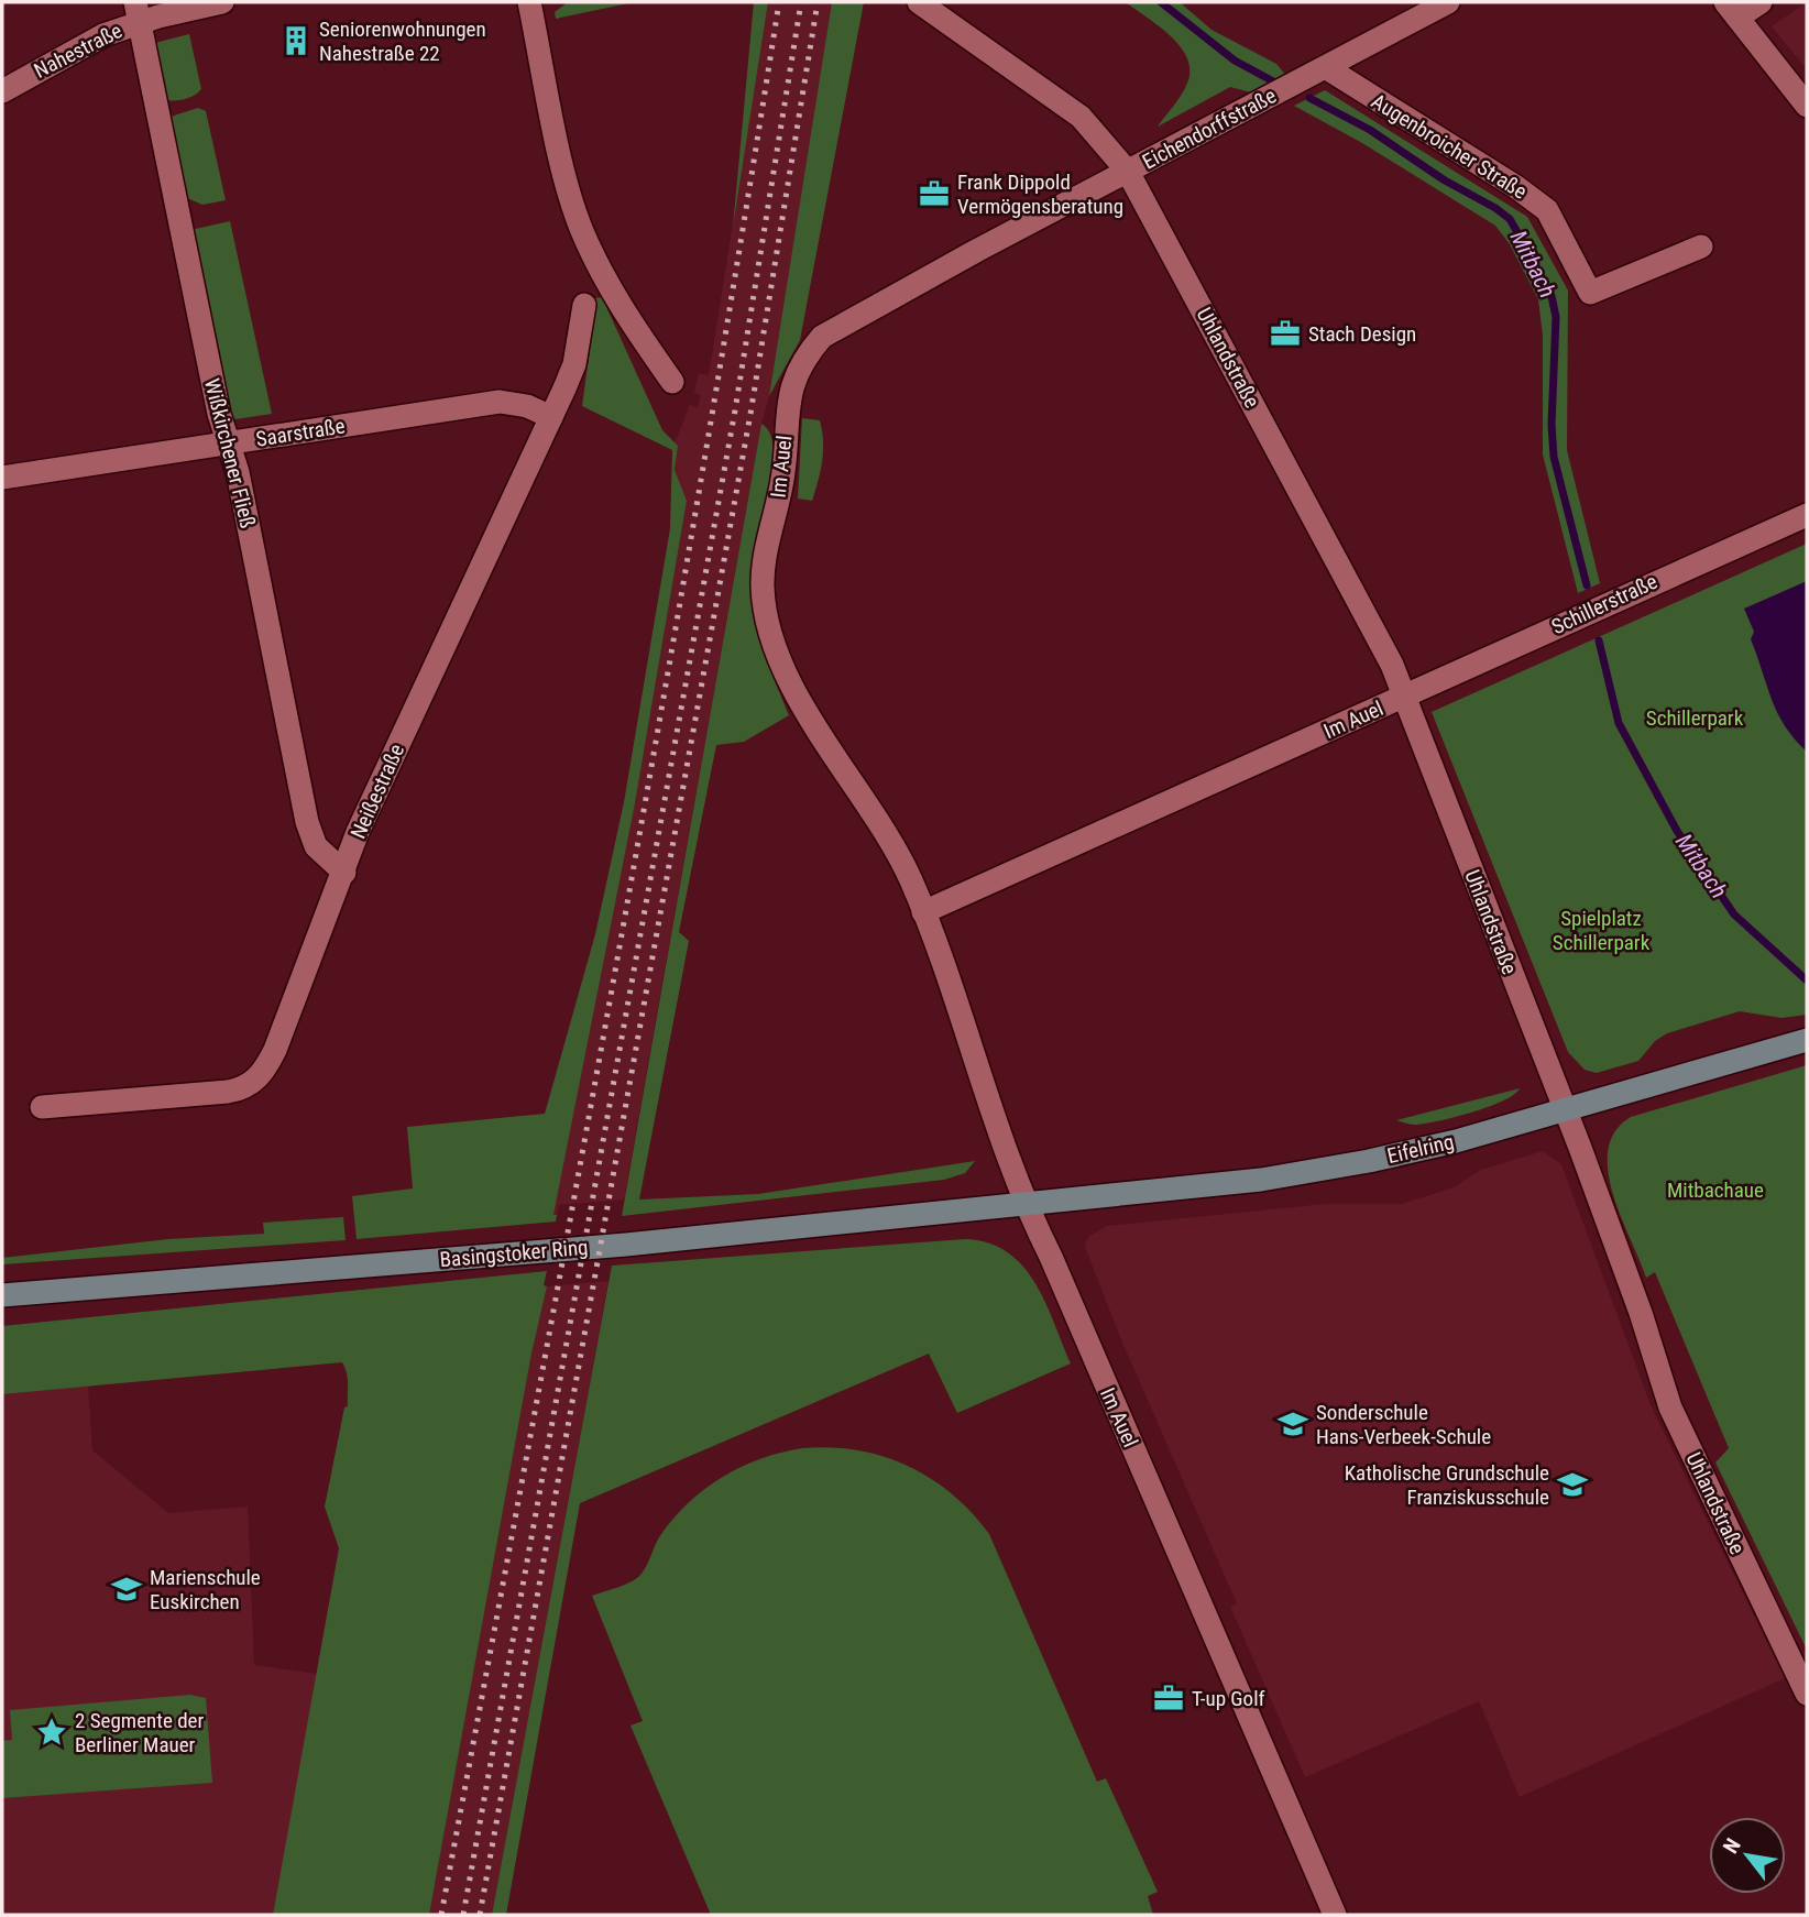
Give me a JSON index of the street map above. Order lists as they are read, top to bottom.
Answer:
{
  "streets": {
    "main road": ["Eifelring", "Basingstoker Ring"],
    "street": [
      "Nahestraße",
      "Eichendorffstraße",
      "Augenbroicher Straße",
      "Uhlandstraße",
      "Saarstraße",
      "Wißkirchener Fließ",
      "Im Auel",
      "Schillerstraße",
      "Neißestraße"
    ]
  },
  "crossings": [
    ["Nahestraße", "Wißkirchener Fließ"],
    ["Eichendorffstraße", "Augenbroicher Straße"],
    ["Eichendorffstraße", "Uhlandstraße"],
    ["Eichendorffstraße", "Im Auel"],
    ["Uhlandstraße", "Im Auel"],
    ["Uhlandstraße", "Schillerstraße"],
    ["Uhlandstraße", "Eifelring"],
    ["Saarstraße", "Wißkirchener Fließ"],
    ["Saarstraße", "Neißestraße"],
    ["Wißkirchener Fließ", "Neißestraße"],
    ["Im Auel", "Schillerstraße"],
    ["Im Auel", "Eifelring"],
    ["Im Auel", "Basingstoker Ring"],
    ["Eifelring", "Basingstoker Ring"]
  ],
  "water": ["Mitbach"],
  "parks": ["Schillerpark", "Spielplatz Schillerpark", "Mitbachaue"],
  "places": {
    "building": ["Seniorenwohnungen Nahestraße 22"],
    "office": ["Frank Dippold Vermögensberatung", "Stach Design", "T-up Golf"],
    "school or university": ["Sonderschule Hans-Verbeek-Schule", "Katholische Grundschule Franziskusschule", "Marienschule Euskirchen"],
    "place": ["2 Segmente der Berliner Mauer"]
  },
  "north": "top left"
}
